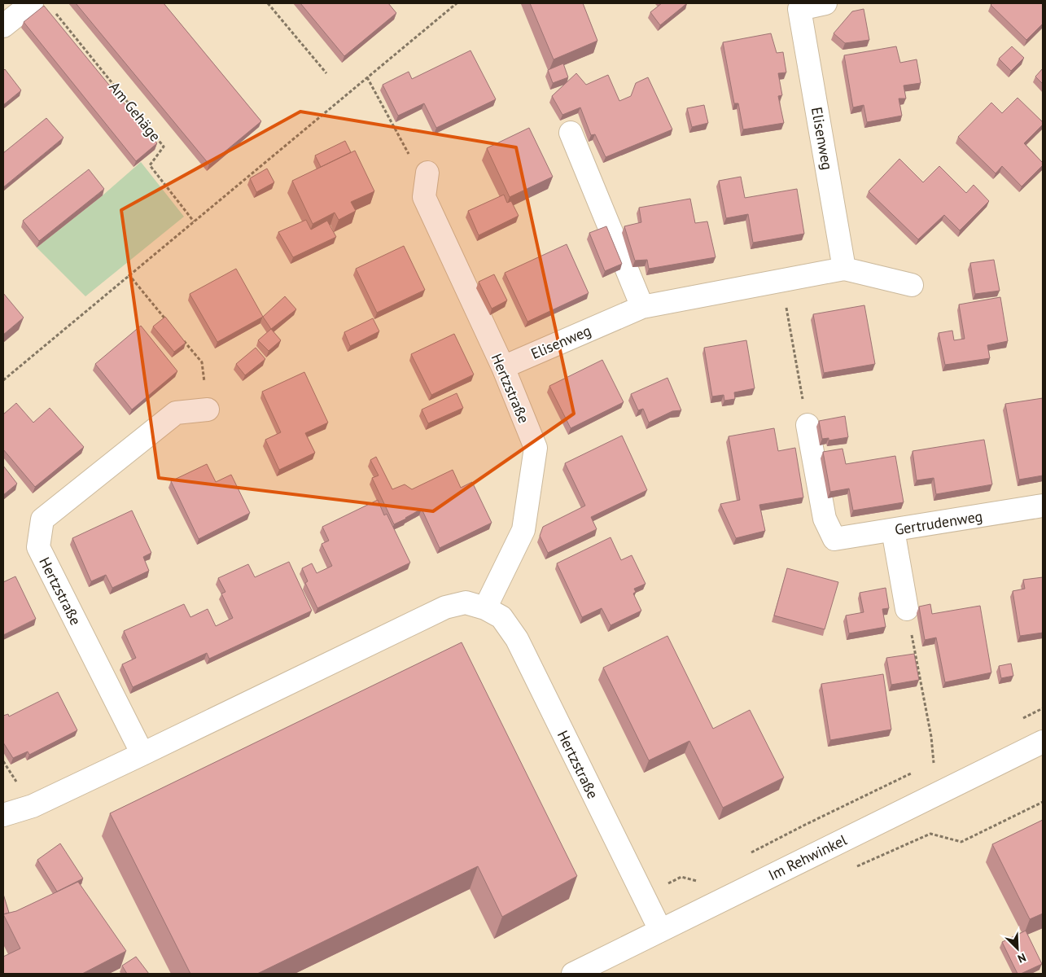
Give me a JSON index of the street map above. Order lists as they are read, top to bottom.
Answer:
{
  "streets": {
    "street": [
      "Elisenweg",
      "Hertzstraße",
      "Gertrudenweg",
      "Im Rehwinkel"
    ],
    "path": ["Am Gehäge"]
  },
  "crossings": [
    ["Elisenweg", "Hertzstraße"],
    ["Hertzstraße", "Im Rehwinkel"]
  ],
  "north": "bottom right"
}
